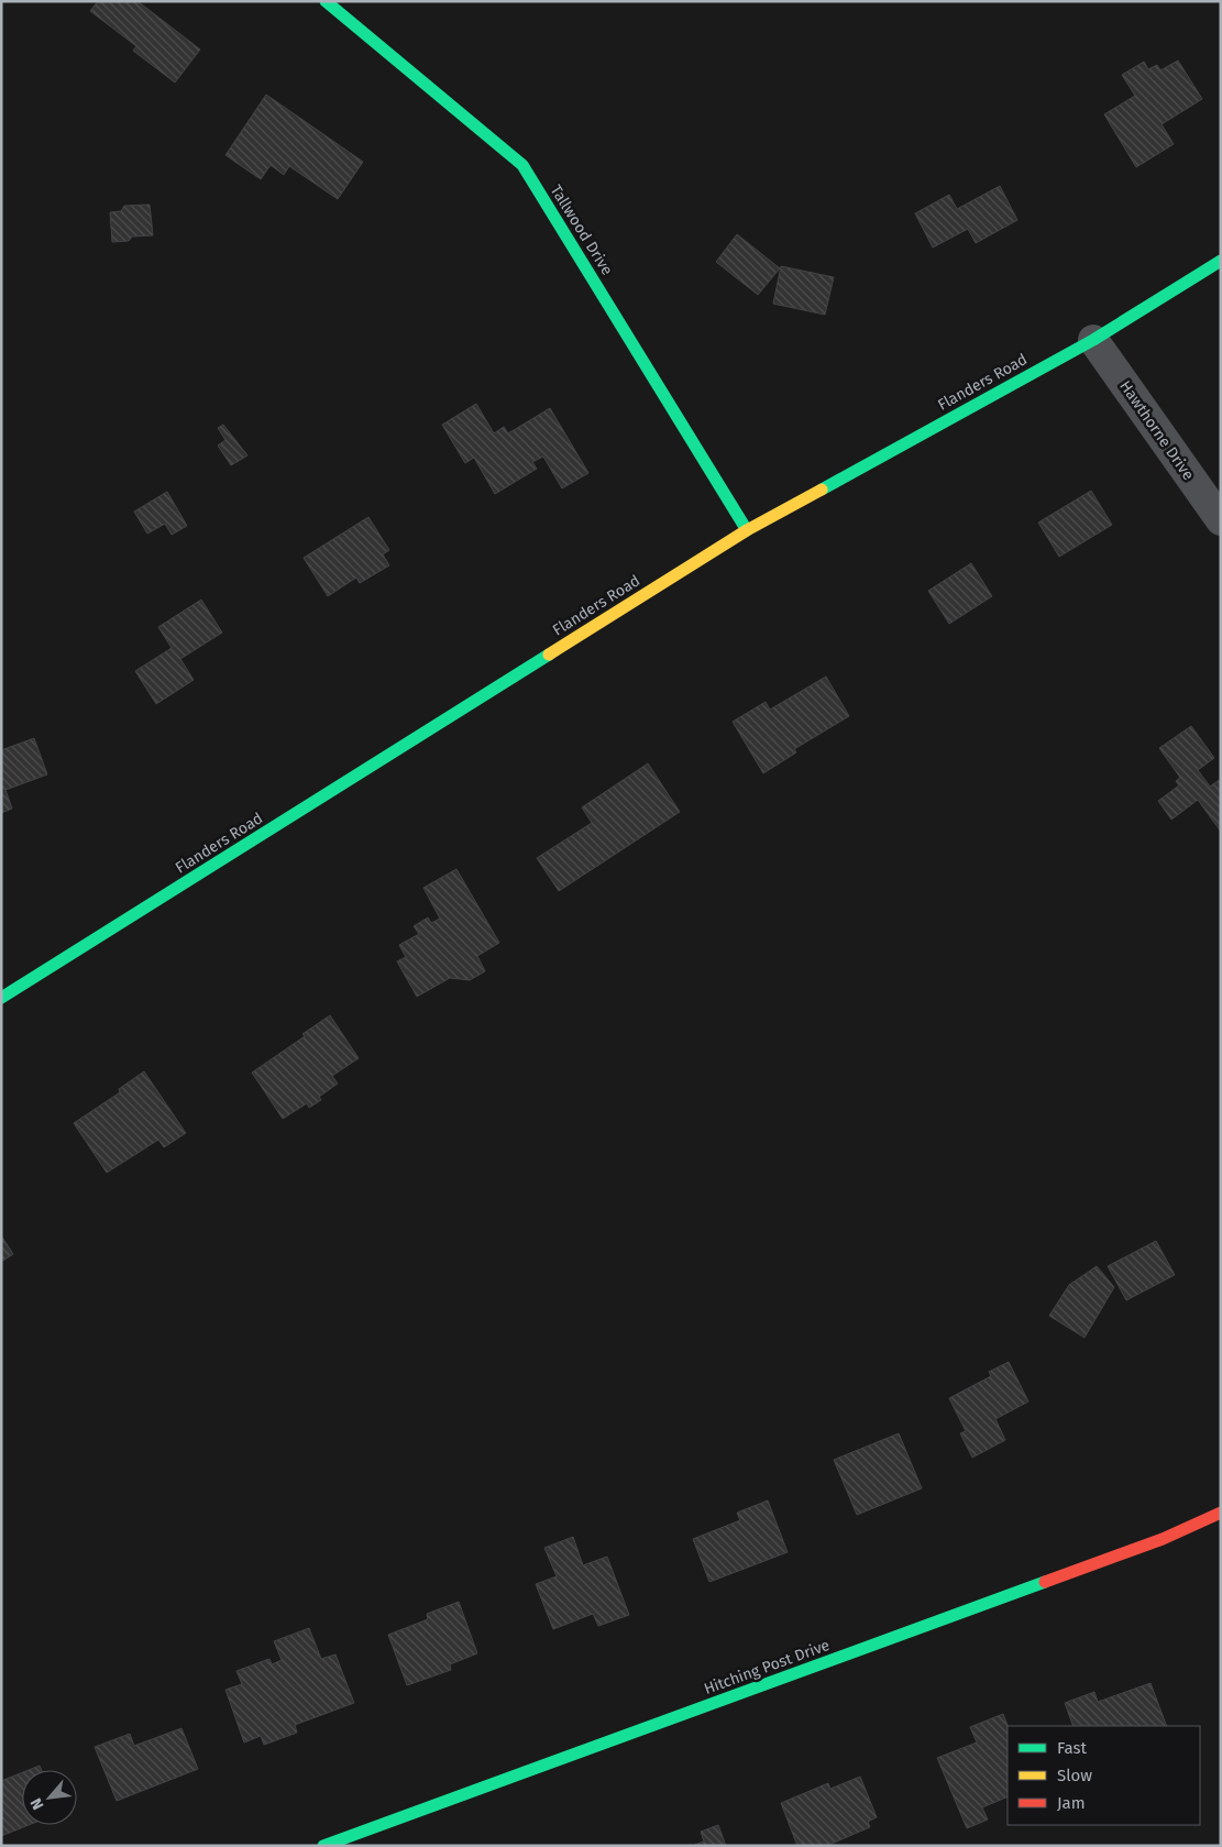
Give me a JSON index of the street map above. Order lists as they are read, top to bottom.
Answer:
{
  "streets": {
    "street": [
      "Tallwood Drive",
      "Flanders Road",
      "Hawthorne Drive",
      "Hitching Post Drive"
    ]
  },
  "crossings": [
    ["Tallwood Drive", "Flanders Road"],
    ["Flanders Road", "Hawthorne Drive"]
  ],
  "legend": ["Fast", "Slow", "Jam"],
  "north": "bottom left"
}
